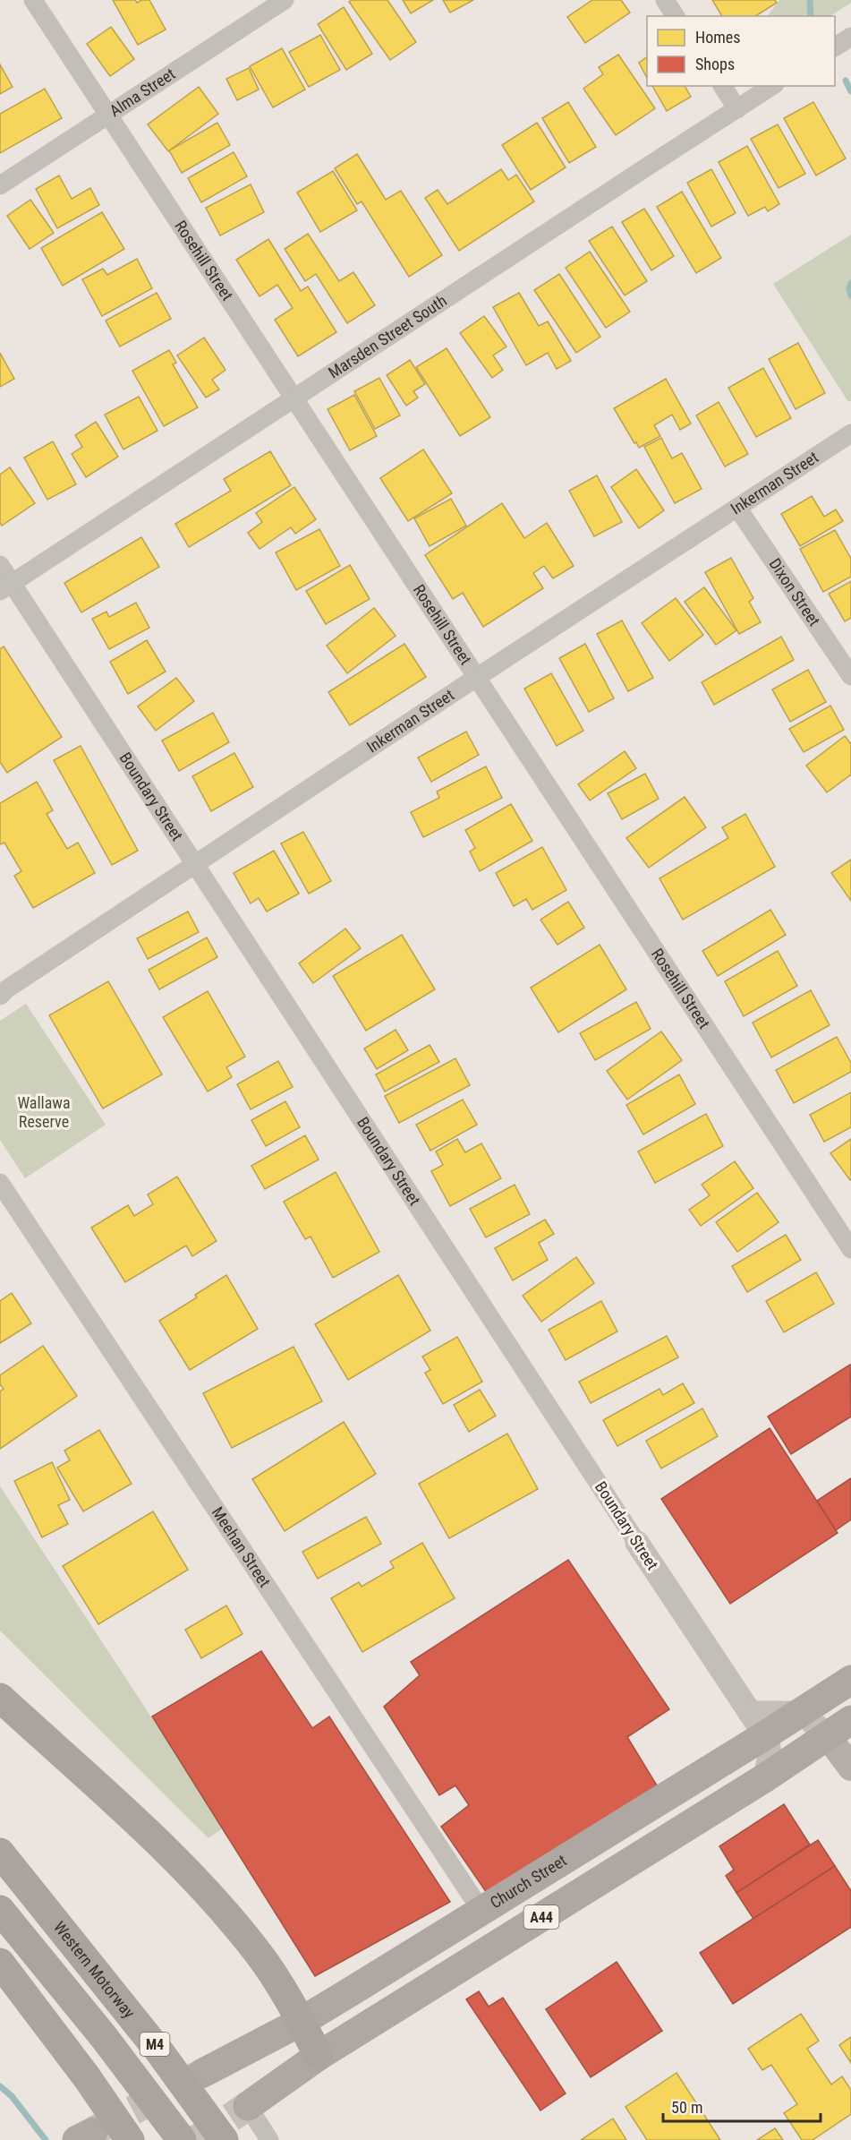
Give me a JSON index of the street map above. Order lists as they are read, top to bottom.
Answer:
{
  "streets": {
    "highway": [
      "Church Street",
      "A44",
      "Western Motorway",
      "M4"
    ],
    "street": [
      "Alma Street",
      "Rosehill Street",
      "Marsden Street South",
      "Inkerman Street",
      "Dixon Street",
      "Boundary Street",
      "Meehan Street"
    ]
  },
  "crossings": [
    ["Alma Street", "Rosehill Street"],
    ["Rosehill Street", "Marsden Street South"],
    ["Rosehill Street", "Inkerman Street"],
    ["Marsden Street South", "Boundary Street"],
    ["Inkerman Street", "Dixon Street"],
    ["Inkerman Street", "Boundary Street"],
    ["Boundary Street", "Church Street"],
    ["Meehan Street", "Church Street"]
  ],
  "parks": ["Wallawa Reserve"],
  "legend": ["Homes", "Shops"],
  "scale_bar": "50 m"
}
